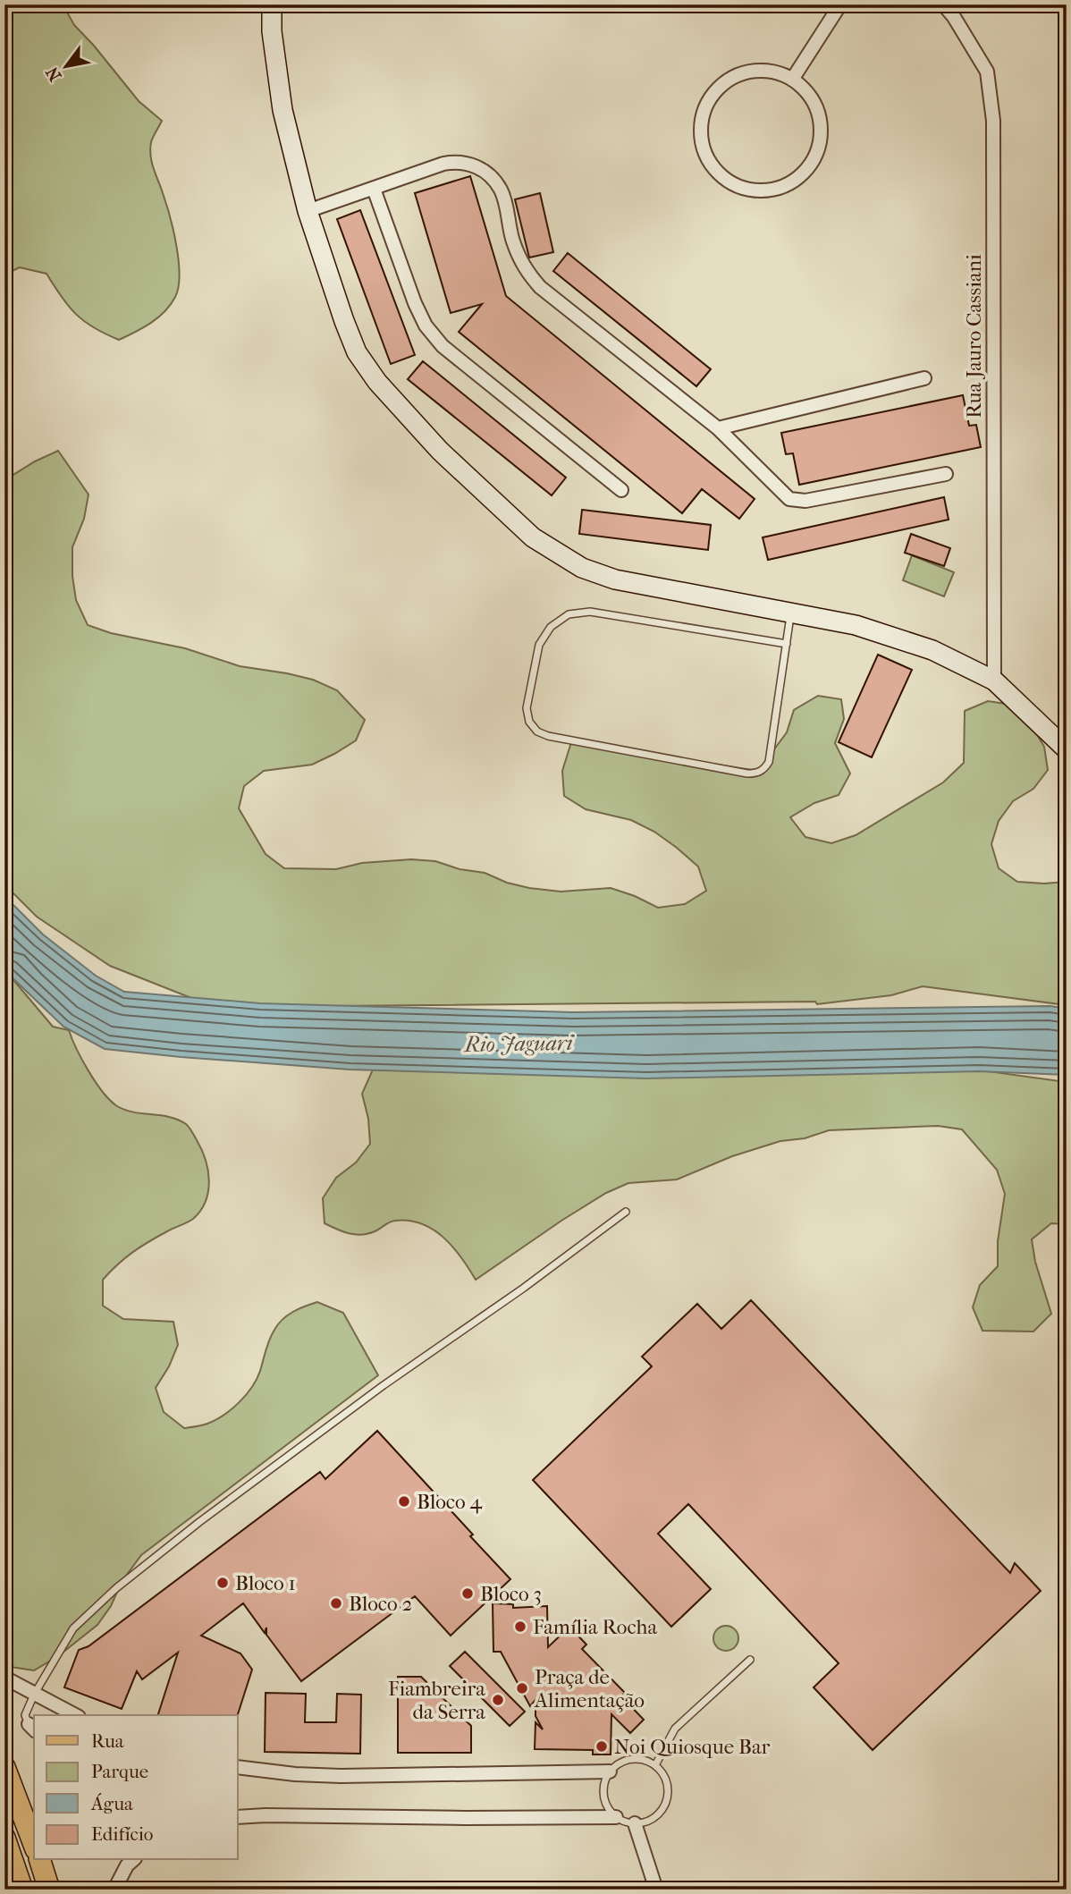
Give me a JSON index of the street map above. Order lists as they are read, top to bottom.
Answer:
{
  "streets": {
    "street": ["Rua Jauro Cassiani"]
  },
  "water": ["Rio Jaguari"],
  "places": [
    "Bloco 4",
    "Bloco 1",
    "Bloco 3",
    "Bloco 2",
    "Família Rocha",
    "Praça de Alimentação",
    "Fiambreira da Serra",
    "Noi Quiosque Bar"
  ],
  "legend": [
    "Rua",
    "Parque",
    "Água",
    "Edifício"
  ],
  "north": "bottom left"
}
